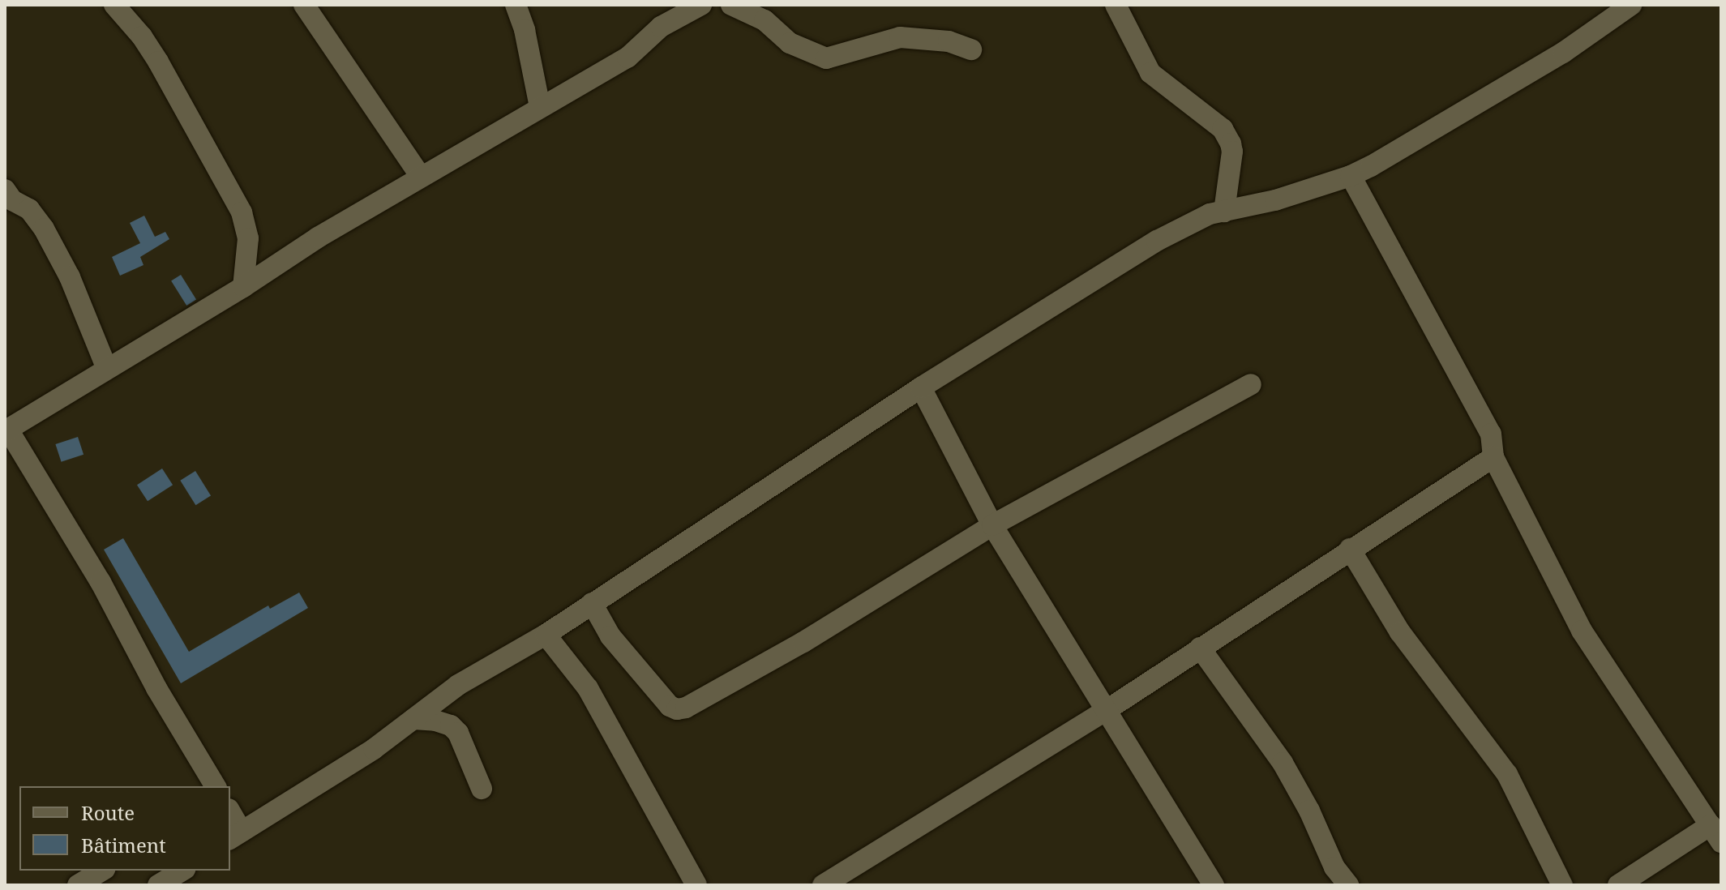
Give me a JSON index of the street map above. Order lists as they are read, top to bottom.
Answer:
{
  "legend": ["Route", "Bâtiment"]
}
